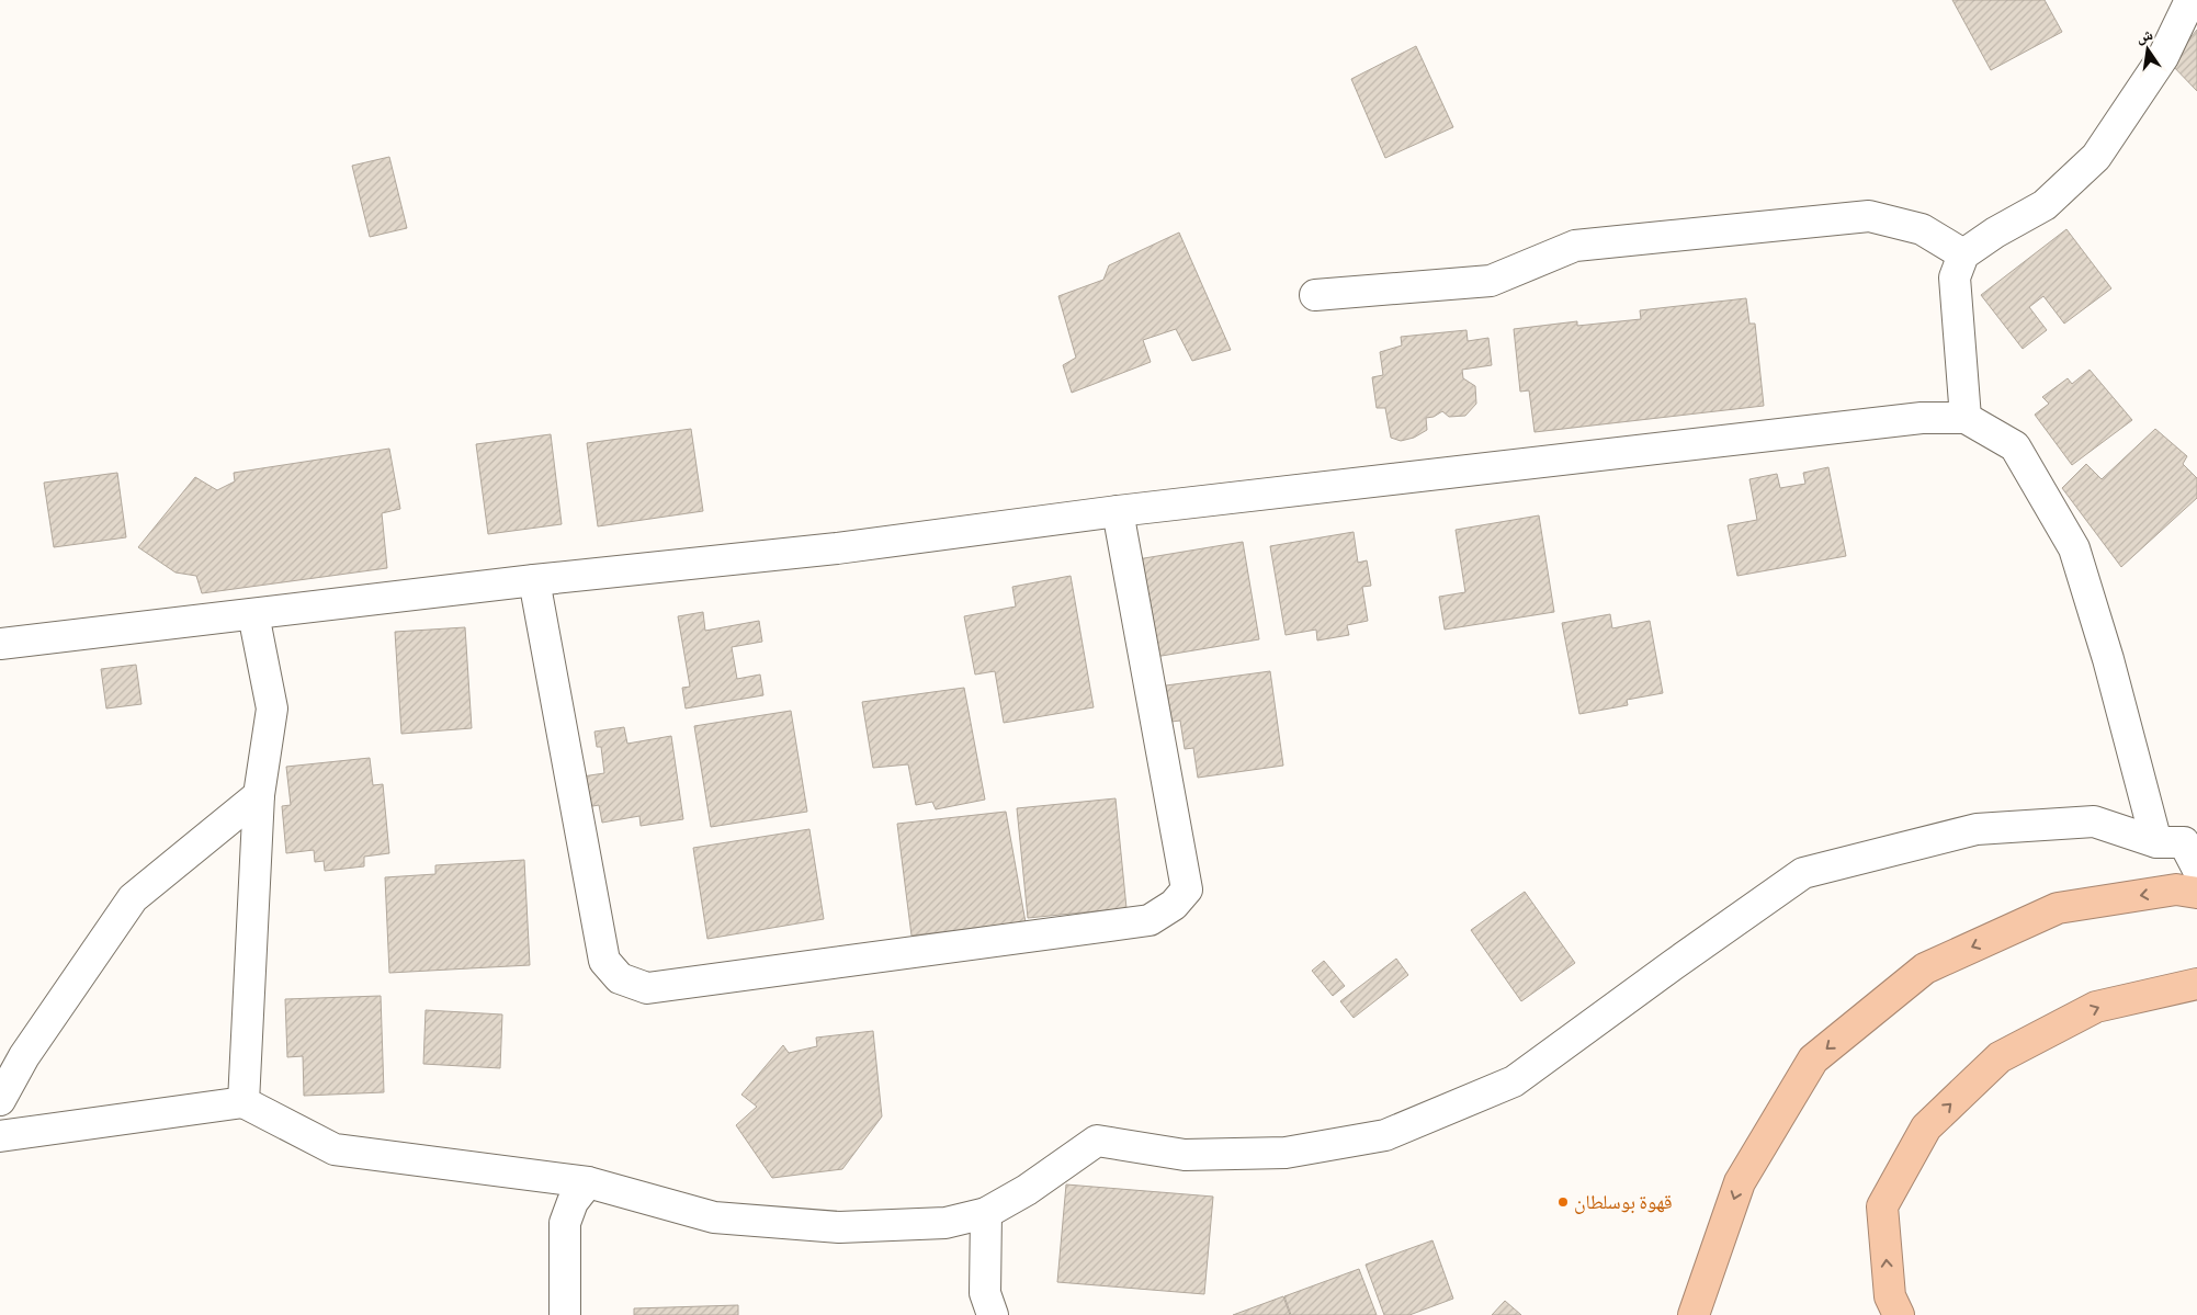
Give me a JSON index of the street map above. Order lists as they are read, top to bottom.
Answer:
{
  "places": ["قهوة بوسلطان"],
  "north": "top"
}
